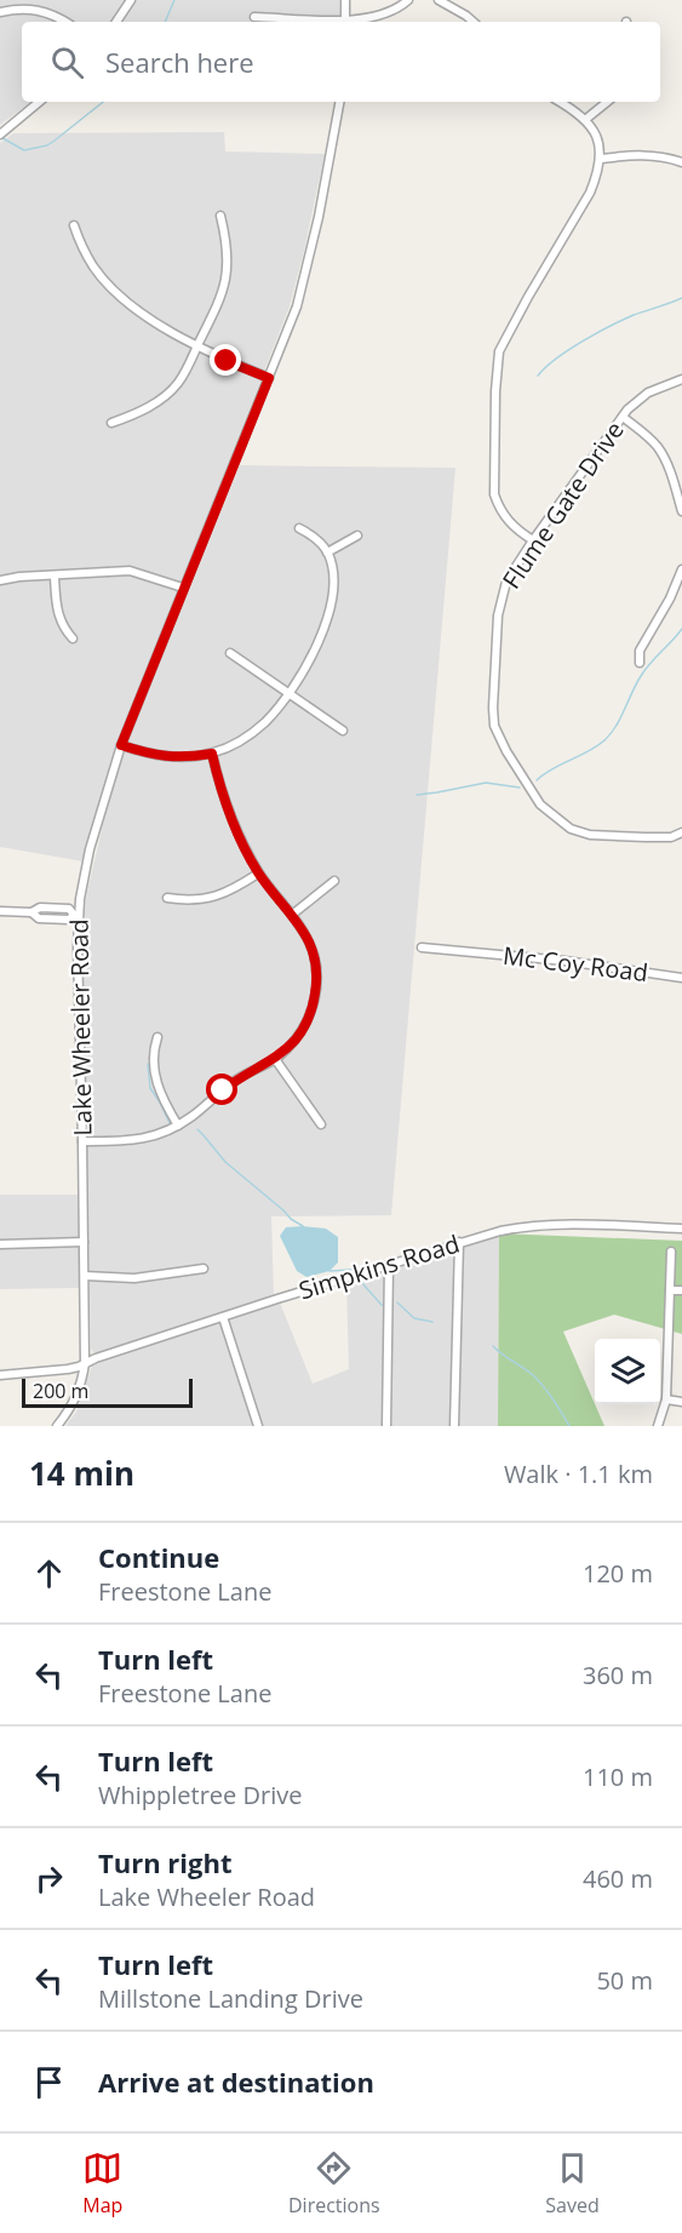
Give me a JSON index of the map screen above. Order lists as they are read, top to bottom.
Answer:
{
  "streets": {
    "street": [
      "Flume Gate Drive",
      "Mc Coy Road",
      "Lake Wheeler Road",
      "Simpkins Road"
    ]
  },
  "crossings": [
    ["Lake Wheeler Road", "Simpkins Road"]
  ],
  "scale_bar": "200 m",
  "page": {
    "search": "Search here",
    "scale": "200 m",
    "heading": ["14 min", "Walk · 1.1 km"],
    "list": [
      ["Continue", "Freestone Lane", "120 m"],
      ["Turn left", "Freestone Lane", "360 m"],
      ["Turn left", "Whippletree Drive", "110 m"],
      ["Turn right", "Lake Wheeler Road", "460 m"],
      ["Turn left", "Millstone Landing Drive", "50 m"],
      "Arrive at destination"
    ],
    "nav": ["Map", "Directions", "Saved"]
  }
}
